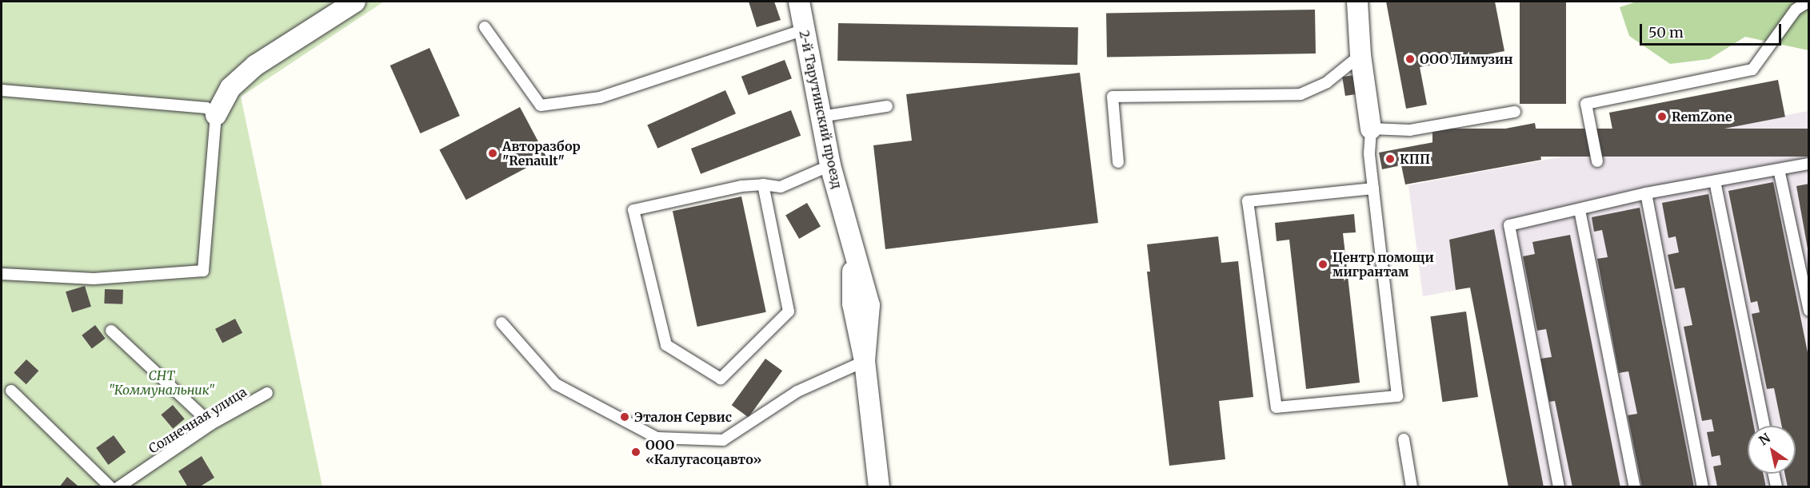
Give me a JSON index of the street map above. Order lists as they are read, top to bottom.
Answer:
{
  "streets": {
    "street": ["2-й Тарутинский проезд"],
    "lane": ["Солнечная улица"]
  },
  "parks": ["СНТ \"Коммунальник\""],
  "places": [
    "ООО Лимузин",
    "RemZone",
    "Авторазбор \"Renault\"",
    "КПП",
    "Центр помощи мигрантам",
    "Эталон Сервис",
    "ООО «Калугасоцавто»"
  ],
  "scale_bar": "50 m",
  "north": "top left"
}
